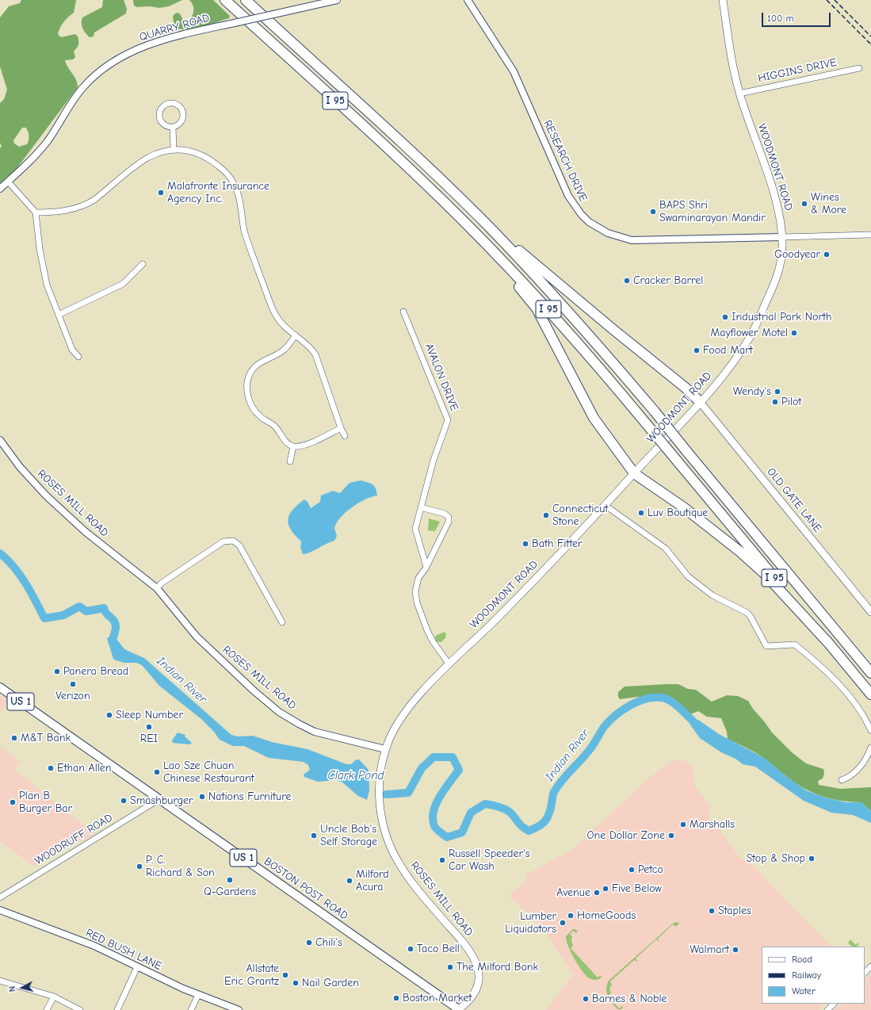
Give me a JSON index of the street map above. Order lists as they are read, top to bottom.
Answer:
{
  "streets": {
    "highway": ["I 95"],
    "main road": [
      "WOODMONT ROAD",
      "OLD GATE LANE",
      "ROSES MILL ROAD",
      "US 1",
      "BOSTON POST ROAD"
    ],
    "street": [
      "QUARRY ROAD",
      "HIGGINS DRIVE",
      "RESEARCH DRIVE",
      "AVALON DRIVE",
      "WOODRUFF ROAD",
      "RED BUSH LANE"
    ]
  },
  "crossings": [
    ["HIGGINS DRIVE", "WOODMONT ROAD"],
    ["RESEARCH DRIVE", "WOODMONT ROAD"],
    ["WOODMONT ROAD", "OLD GATE LANE"],
    ["WOODMONT ROAD", "ROSES MILL ROAD"],
    ["ROSES MILL ROAD", "BOSTON POST ROAD"],
    ["WOODRUFF ROAD", "BOSTON POST ROAD"]
  ],
  "water": ["Indian River", "Clark Pond"],
  "places": [
    "Malafronte Insurance Agency Inc.",
    "Wines & More",
    "BAPS Shri Swaminarayan Mandir",
    "Goodyear",
    "Cracker Barrel",
    "Industrial Park North",
    "Mayflower Motel",
    "Food Mart",
    "Wendy's",
    "Pilot",
    "Luv Boutique",
    "Connecticut Stone",
    "Bath Fitter",
    "Panera Bread",
    "Verizon",
    "Sleep Number",
    "REI",
    "M&T Bank",
    "Ethan Allen",
    "Lao Sze Chuan Chinese Restaurant",
    "Nations Furniture",
    "Smashburger",
    "Plan B Burger Bar",
    "Marshalls",
    "Uncle Bob's Self Storage",
    "One Dollar Zone",
    "Stop & Shop",
    "Russell Speeder's Car Wash",
    "P. C. Richard & Son",
    "Petco",
    "Q-Gardens",
    "Milford Acura",
    "Five Below",
    "Avenue",
    "Staples",
    "HomeGoods",
    "Lumber Liquidators",
    "Chili's",
    "Taco Bell",
    "Walmart",
    "The Milford Bank",
    "Allstate Eric Grantz",
    "Nail Garden",
    "Boston Market",
    "Barnes & Noble"
  ],
  "legend": ["Road", "Railway", "Water"],
  "scale_bar": "100 m",
  "north": "left"
}
